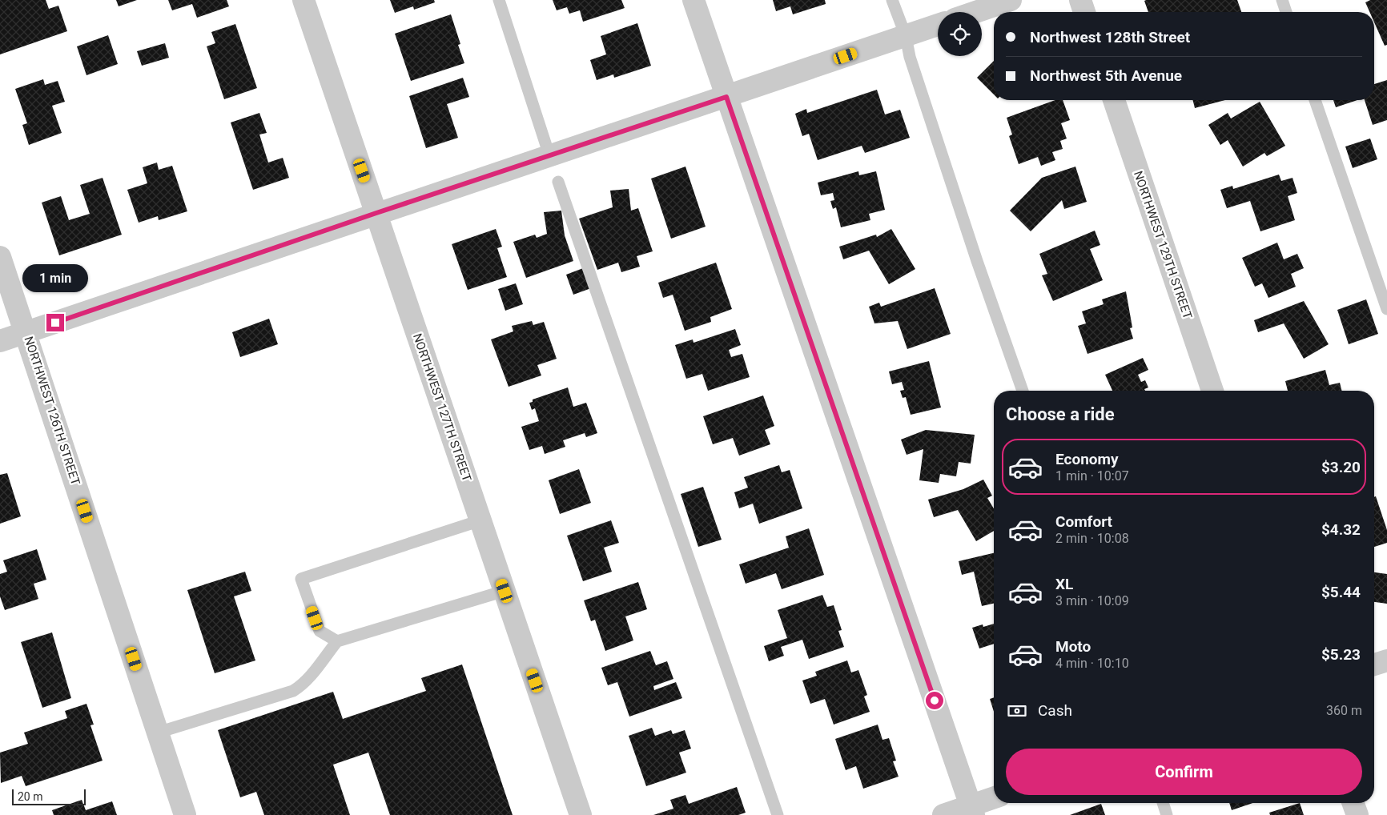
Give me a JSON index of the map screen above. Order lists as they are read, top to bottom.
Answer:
{
  "streets": {
    "street": ["NORTHWEST 129TH STREET", "NORTHWEST 127TH STREET", "NORTHWEST 126TH STREET"]
  },
  "scale_bar": "20 m",
  "page": {
    "banner": ["Northwest 128th Street", "Northwest 5th Avenue"],
    "bubble": "1 min",
    "heading": "Choose a ride",
    "list": [
      {
        "name": "Economy",
        "note": "1 min · 10:07",
        "value": "$3.20"
      },
      {
        "name": "Comfort",
        "note": "2 min · 10:08",
        "value": "$4.32"
      },
      {
        "name": "XL",
        "note": "3 min · 10:09",
        "value": "$5.44"
      },
      {
        "name": "Moto",
        "note": "4 min · 10:10",
        "value": "$5.23"
      }
    ],
    "pay": ["Cash", "360 m"],
    "buttons": "Confirm",
    "scale": "20 m"
  }
}
